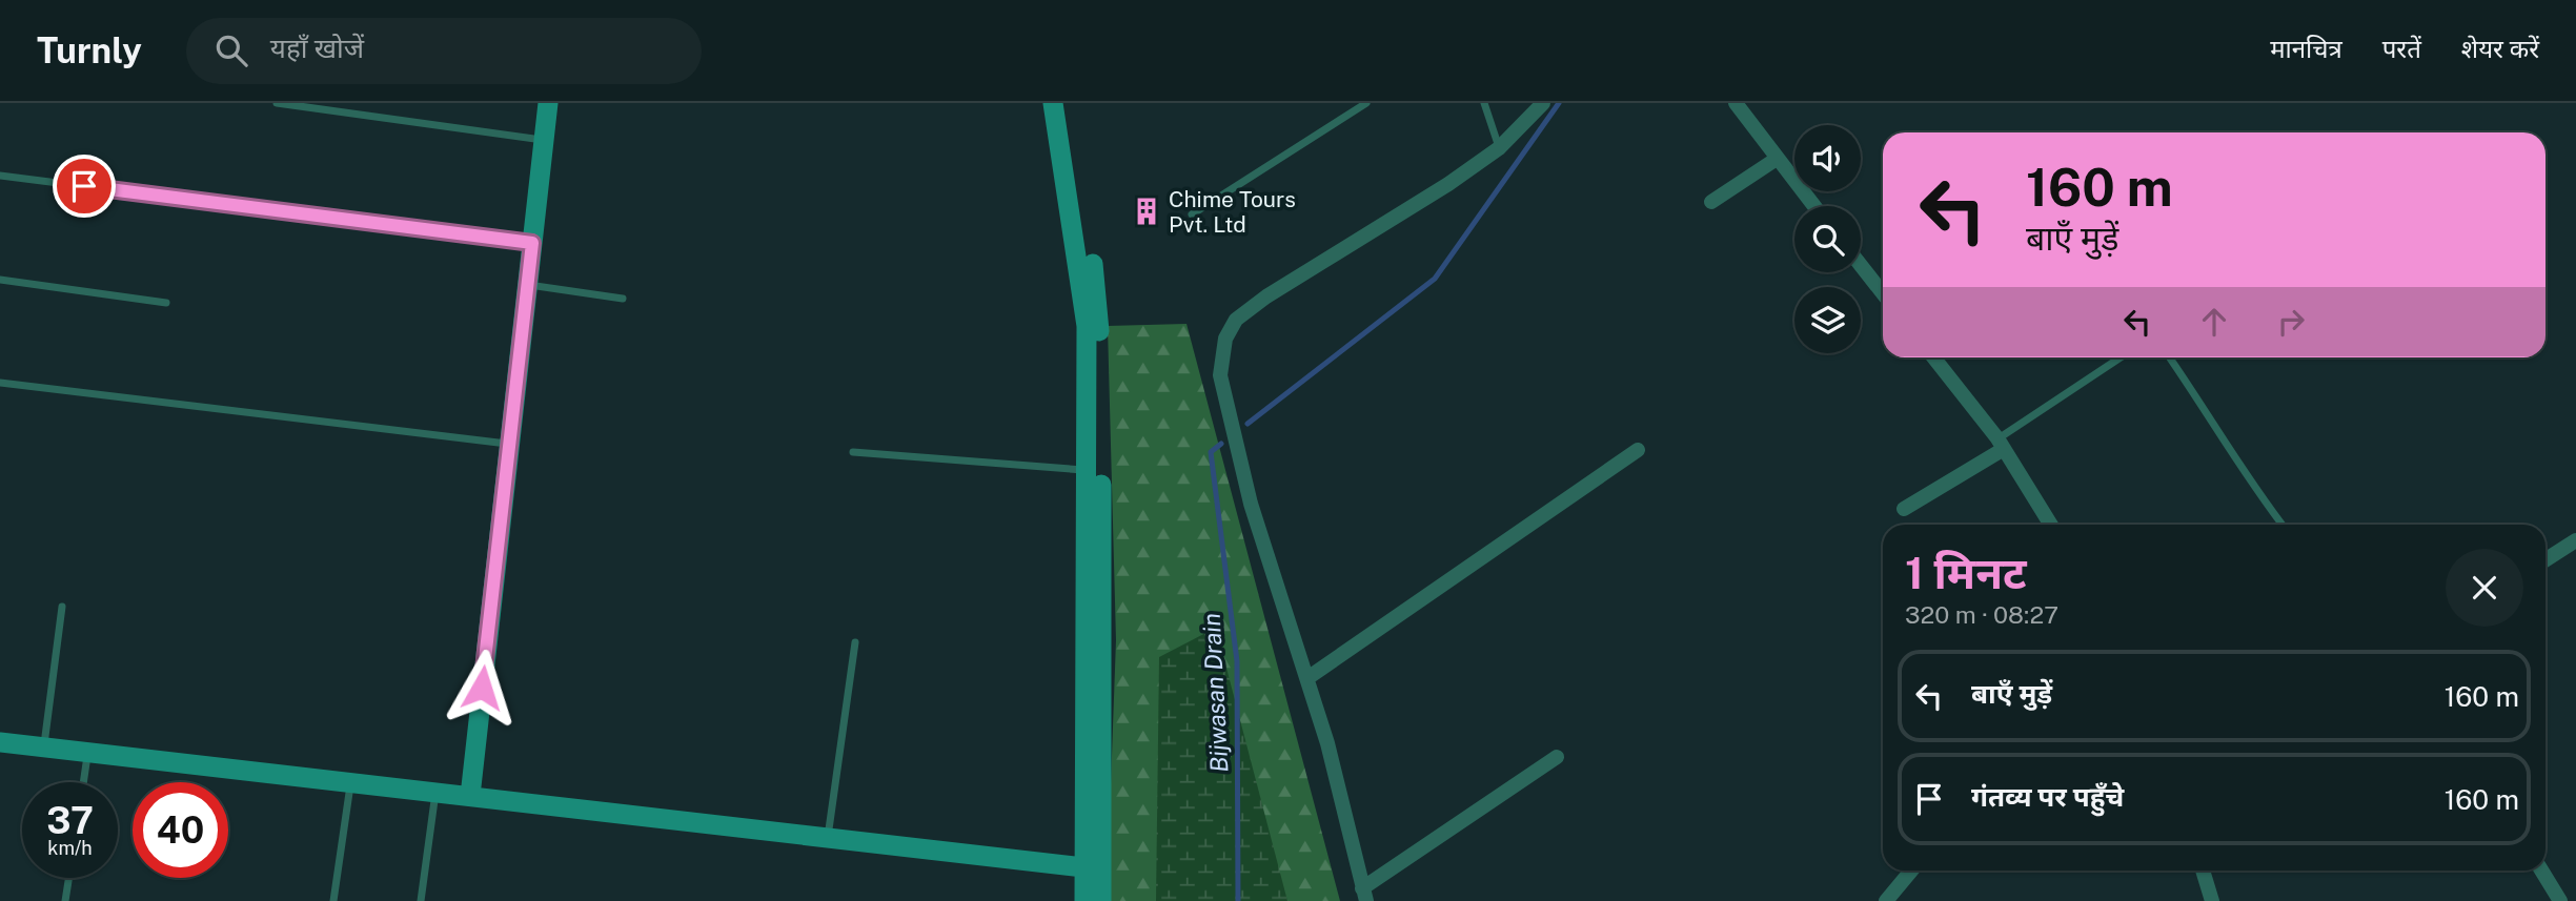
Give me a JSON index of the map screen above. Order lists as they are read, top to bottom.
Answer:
{
  "water": ["Bijwasan Drain"],
  "places": {
    "building": ["Chime Tours Pvt. Ltd"]
  },
  "page": {
    "header": "Turnly",
    "search": "यहाँ खोजें",
    "nav": ["मानचित्र", "परतें", "शेयर करें"],
    "turn": ["160 m", "बाएँ मुड़ें"],
    "heading": ["1 मिनट", "320 m · 08:27"],
    "list": [
      {
        "name": "बाएँ मुड़ें",
        "value": "160 m"
      },
      {
        "name": "गंतव्य पर पहुँचे",
        "value": "160 m"
      }
    ],
    "speed": "37 km/h",
    "limit": "40"
  }
}
